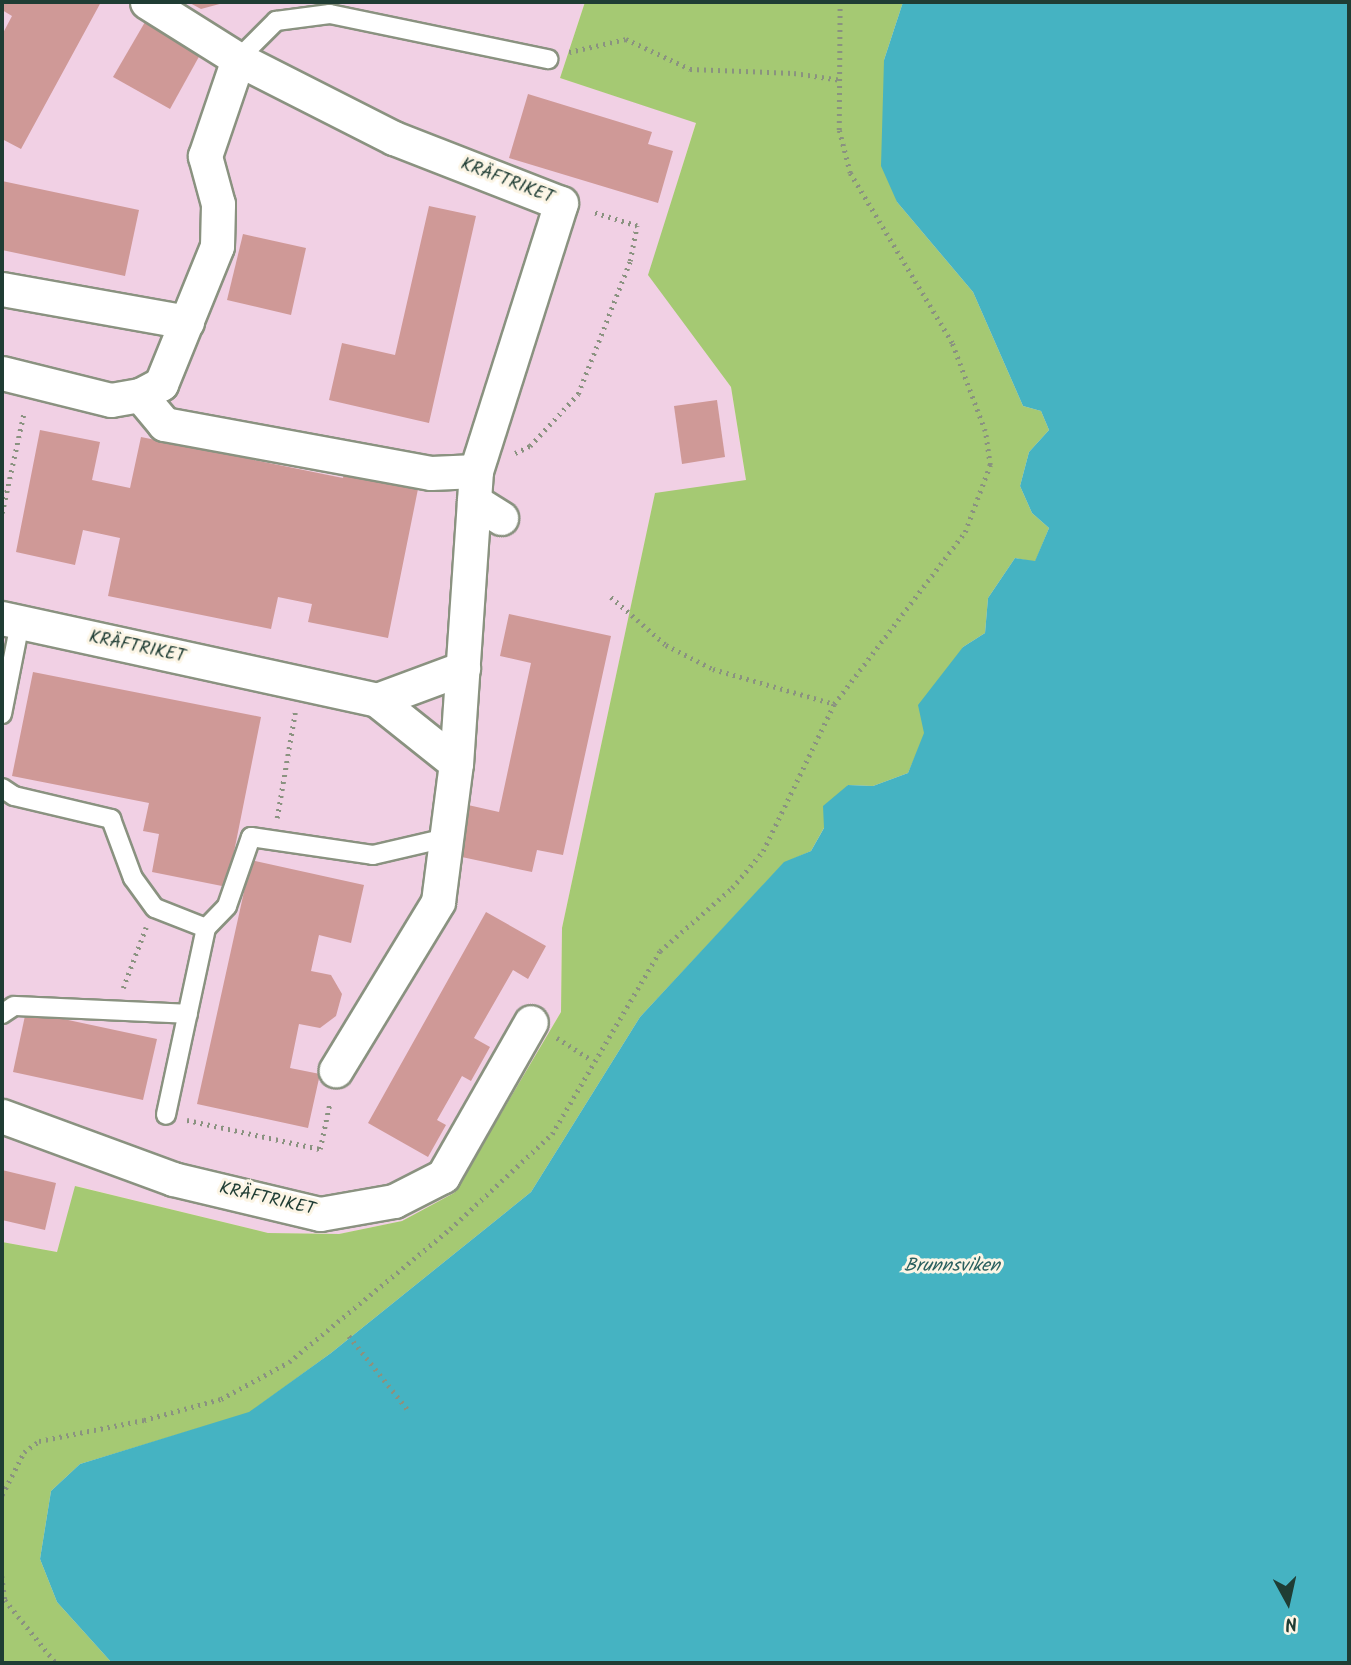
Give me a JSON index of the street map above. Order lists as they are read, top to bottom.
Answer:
{
  "streets": {
    "street": ["KRÄFTRIKET"]
  },
  "water": ["Brunnsviken"],
  "north": "bottom"
}
